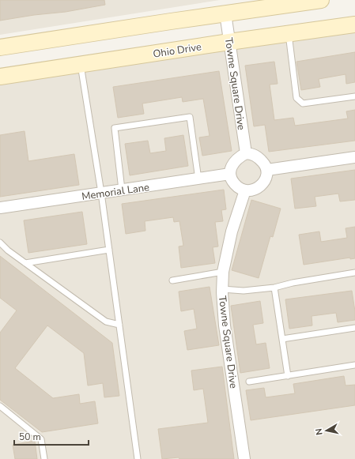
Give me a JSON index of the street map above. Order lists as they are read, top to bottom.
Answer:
{
  "streets": {
    "main road": ["Ohio Drive"],
    "street": ["Towne Square Drive", "Memorial Lane"]
  },
  "crossings": [
    ["Ohio Drive", "Towne Square Drive"],
    ["Towne Square Drive", "Memorial Lane"]
  ],
  "scale_bar": "50 m",
  "north": "left"
}
